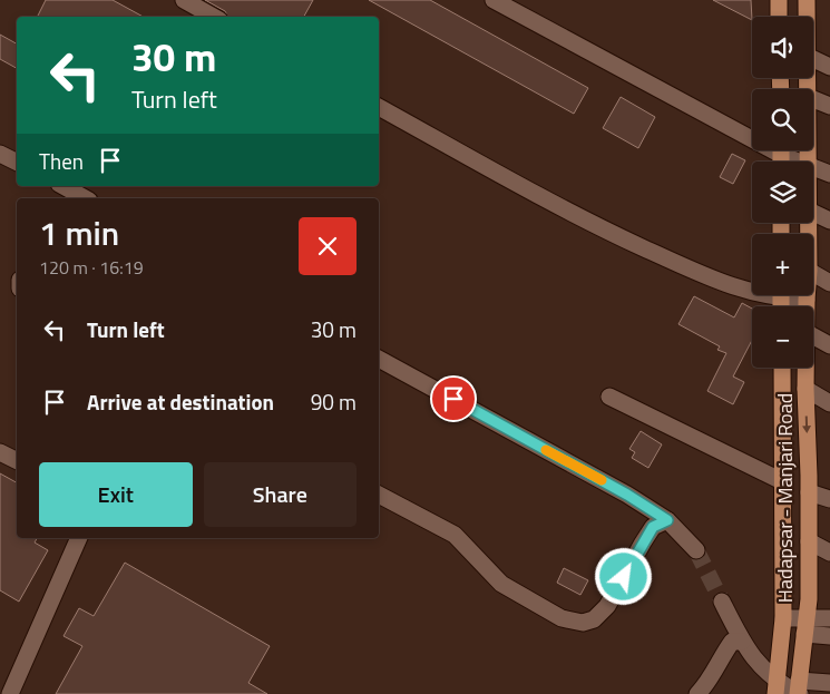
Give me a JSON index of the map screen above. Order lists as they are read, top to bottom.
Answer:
{
  "streets": {
    "main road": ["Hadapsar - Manjari Road"]
  },
  "page": {
    "map_buttons": ["+", "−"],
    "turn": ["30 m", "Turn left"],
    "then": "Then",
    "heading": ["1 min", "120 m · 16:19"],
    "list": [
      {
        "name": "Turn left",
        "value": "30 m"
      },
      {
        "name": "Arrive at destination",
        "value": "90 m"
      }
    ],
    "buttons": ["Exit", "Share"]
  }
}
